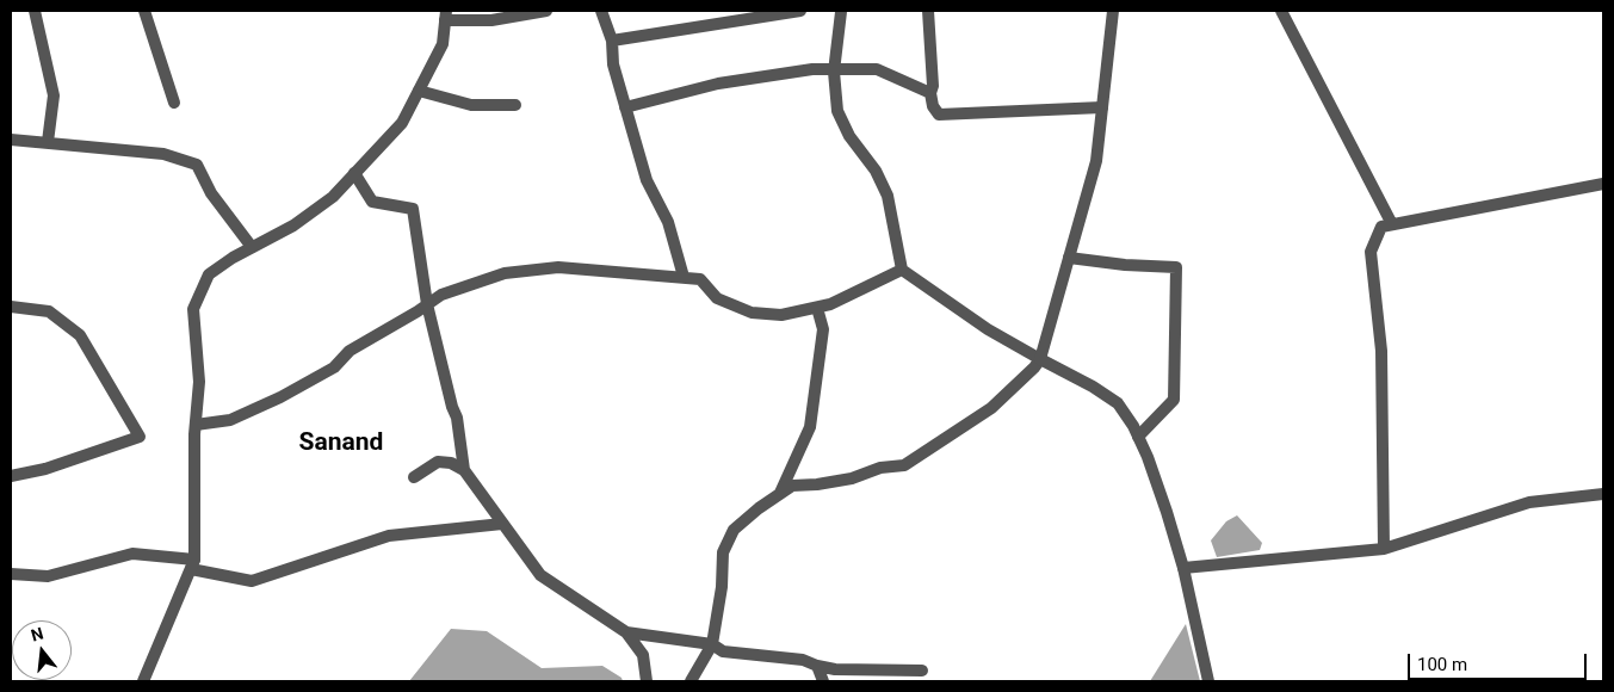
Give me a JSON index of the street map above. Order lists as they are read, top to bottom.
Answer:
{
  "districts": ["Sanand"],
  "scale_bar": "100 m",
  "north": "top"
}
